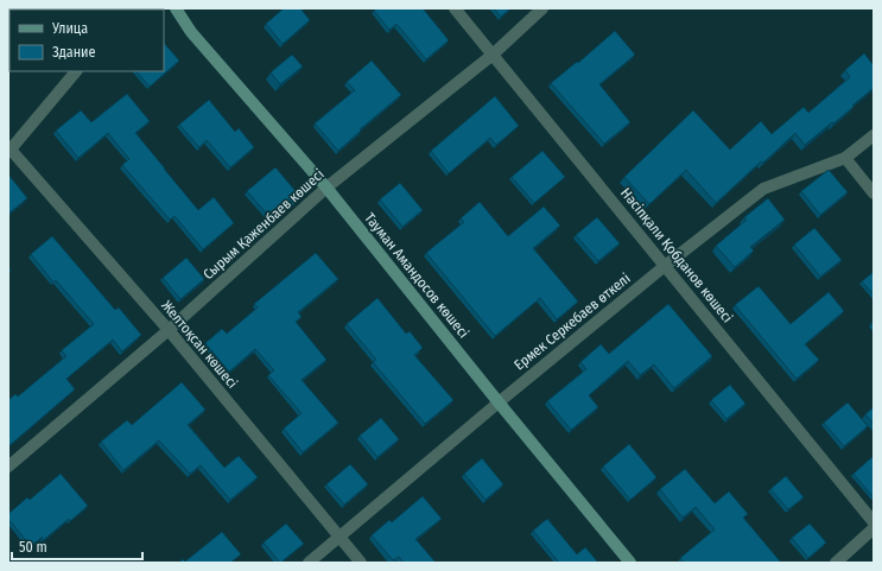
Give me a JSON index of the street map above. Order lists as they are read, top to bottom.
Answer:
{
  "streets": {
    "main road": ["Тауман Амандосов көшесі"],
    "street": [
      "Сырым Қаженбаев көшесі",
      "Нәсіпқали Қобданов көшесі",
      "Ермек Серкебаев өткелі",
      "Желтоқсан көшесі"
    ]
  },
  "crossings": [
    ["Сырым Қаженбаев көшесі", "Нәсіпқали Қобданов көшесі"],
    ["Сырым Қаженбаев көшесі", "Тауман Амандосов көшесі"],
    ["Сырым Қаженбаев көшесі", "Желтоқсан көшесі"],
    ["Нәсіпқали Қобданов көшесі", "Ермек Серкебаев өткелі"],
    ["Тауман Амандосов көшесі", "Ермек Серкебаев өткелі"],
    ["Ермек Серкебаев өткелі", "Желтоқсан көшесі"]
  ],
  "legend": ["Улица", "Здание"],
  "scale_bar": "50 m"
}
